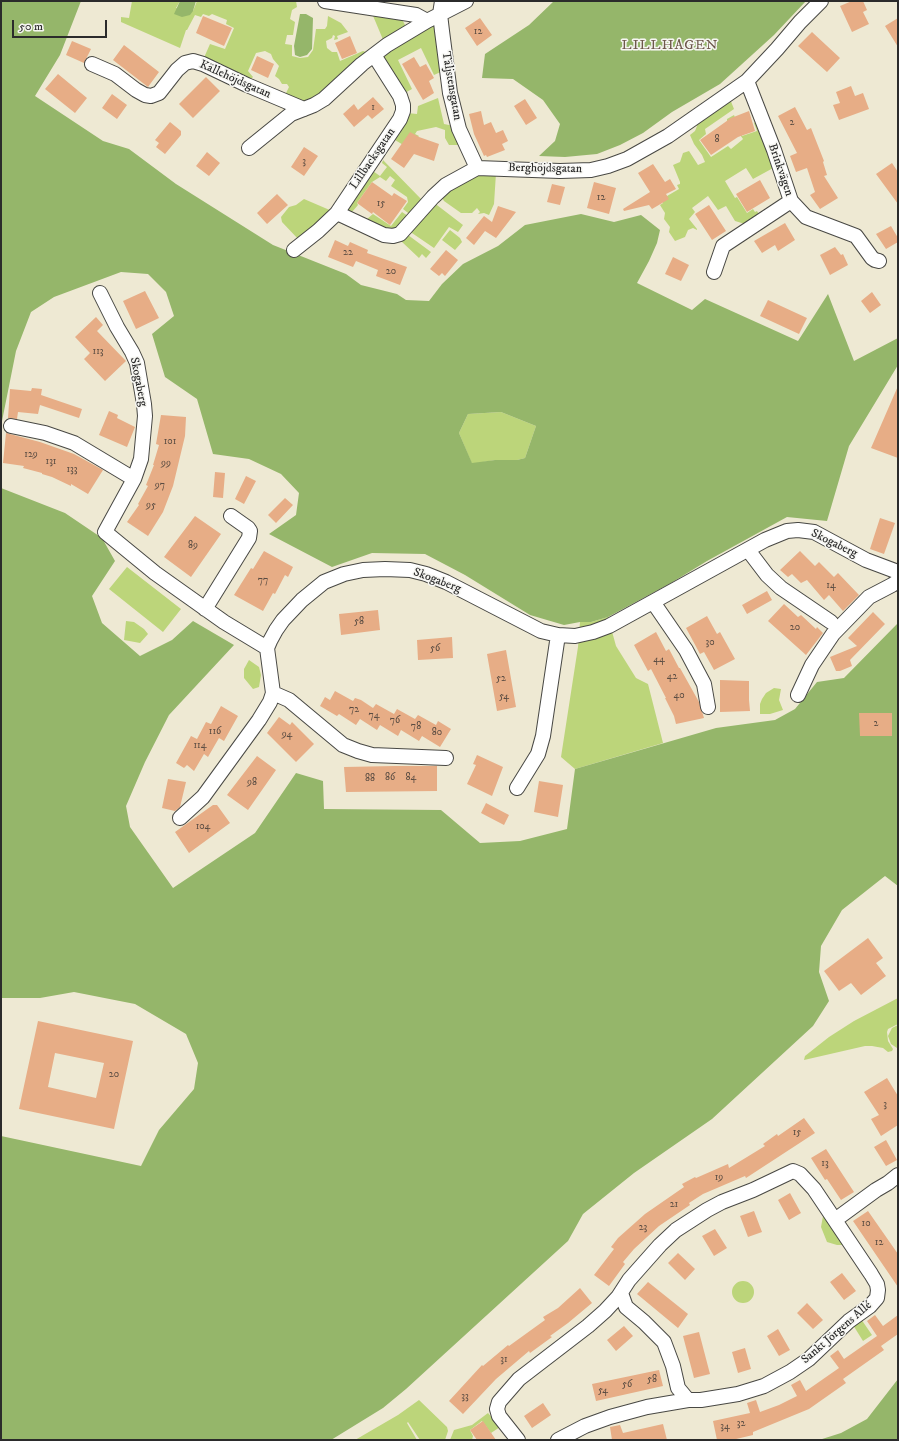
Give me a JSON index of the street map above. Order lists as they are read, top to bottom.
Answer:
{
  "streets": {
    "street": [
      "Källehöjdsgatan",
      "Täljstensgatan",
      "Lillbacksgatan",
      "Berghöjdsgatan",
      "Brinkvägen",
      "Skogaberg",
      "Sankt Jörgens Allé"
    ]
  },
  "crossings": [
    ["Täljstensgatan", "Berghöjdsgatan"],
    ["Berghöjdsgatan", "Brinkvägen"]
  ],
  "districts": ["LILLHAGEN"],
  "house_numbers": [
    "12",
    "1",
    "2",
    "8",
    "3",
    "12",
    "15",
    "22",
    "20",
    "113",
    "101",
    "129",
    "131",
    "99",
    "133",
    "97",
    "95",
    "89",
    "77",
    "14",
    "58",
    "20",
    "30",
    "56",
    "44",
    "42",
    "52",
    "40",
    "54",
    "72",
    "74",
    "76",
    "2",
    "78",
    "116",
    "80",
    "94",
    "114",
    "86",
    "84",
    "88",
    "98",
    "104",
    "20",
    "3",
    "15",
    "13",
    "19",
    "21",
    "10",
    "23",
    "12",
    "31",
    "58",
    "56",
    "54",
    "33",
    "32",
    "34"
  ],
  "scale_bar": "50 m"
}
